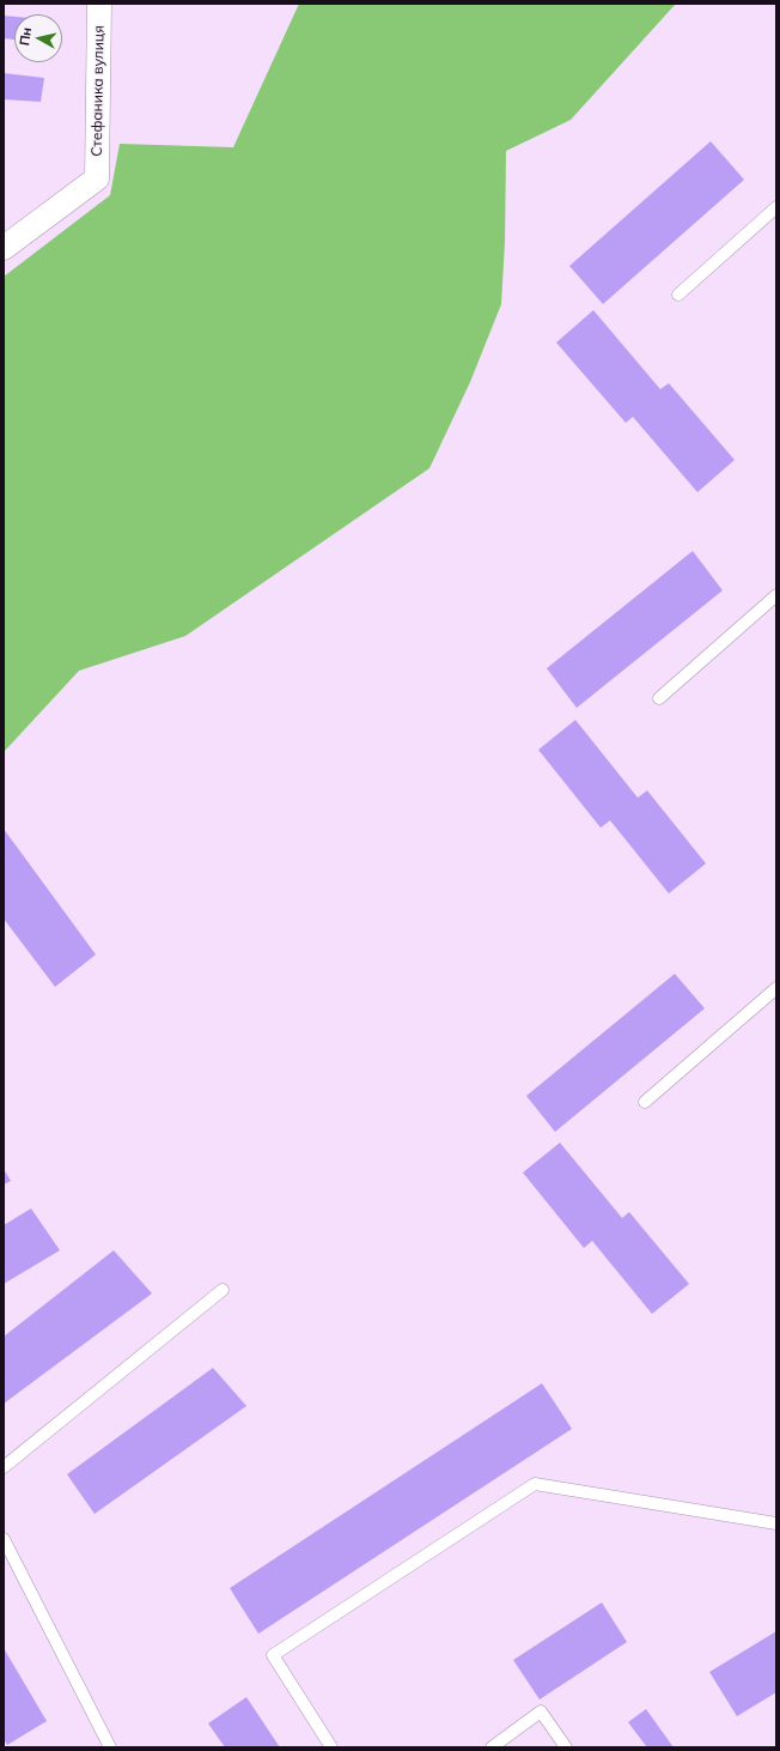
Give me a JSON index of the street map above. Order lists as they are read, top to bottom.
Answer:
{
  "streets": {
    "street": ["Стефаника вулиця"]
  },
  "north": "left"
}
